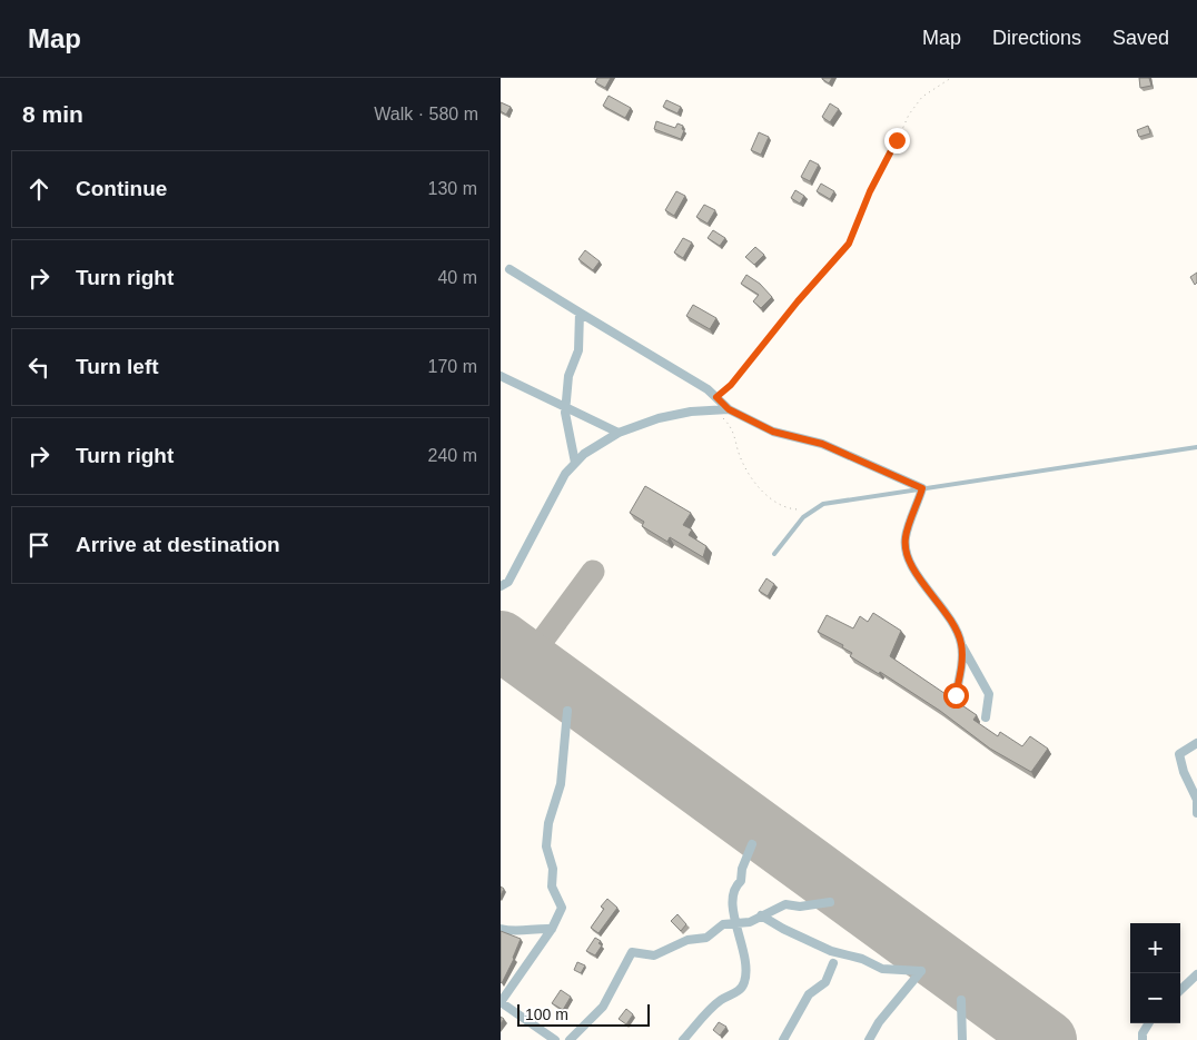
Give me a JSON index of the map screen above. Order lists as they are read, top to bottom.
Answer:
{
  "scale_bar": "100 m",
  "page": {
    "header": "Map",
    "nav": ["Map", "Directions", "Saved"],
    "heading": ["8 min", "Walk · 580 m"],
    "list": [
      ["Continue", "130 m"],
      ["Turn right", "40 m"],
      ["Turn left", "170 m"],
      ["Turn right", "240 m"],
      "Arrive at destination"
    ],
    "map_buttons": ["+", "−"],
    "scale": "100 m"
  }
}
